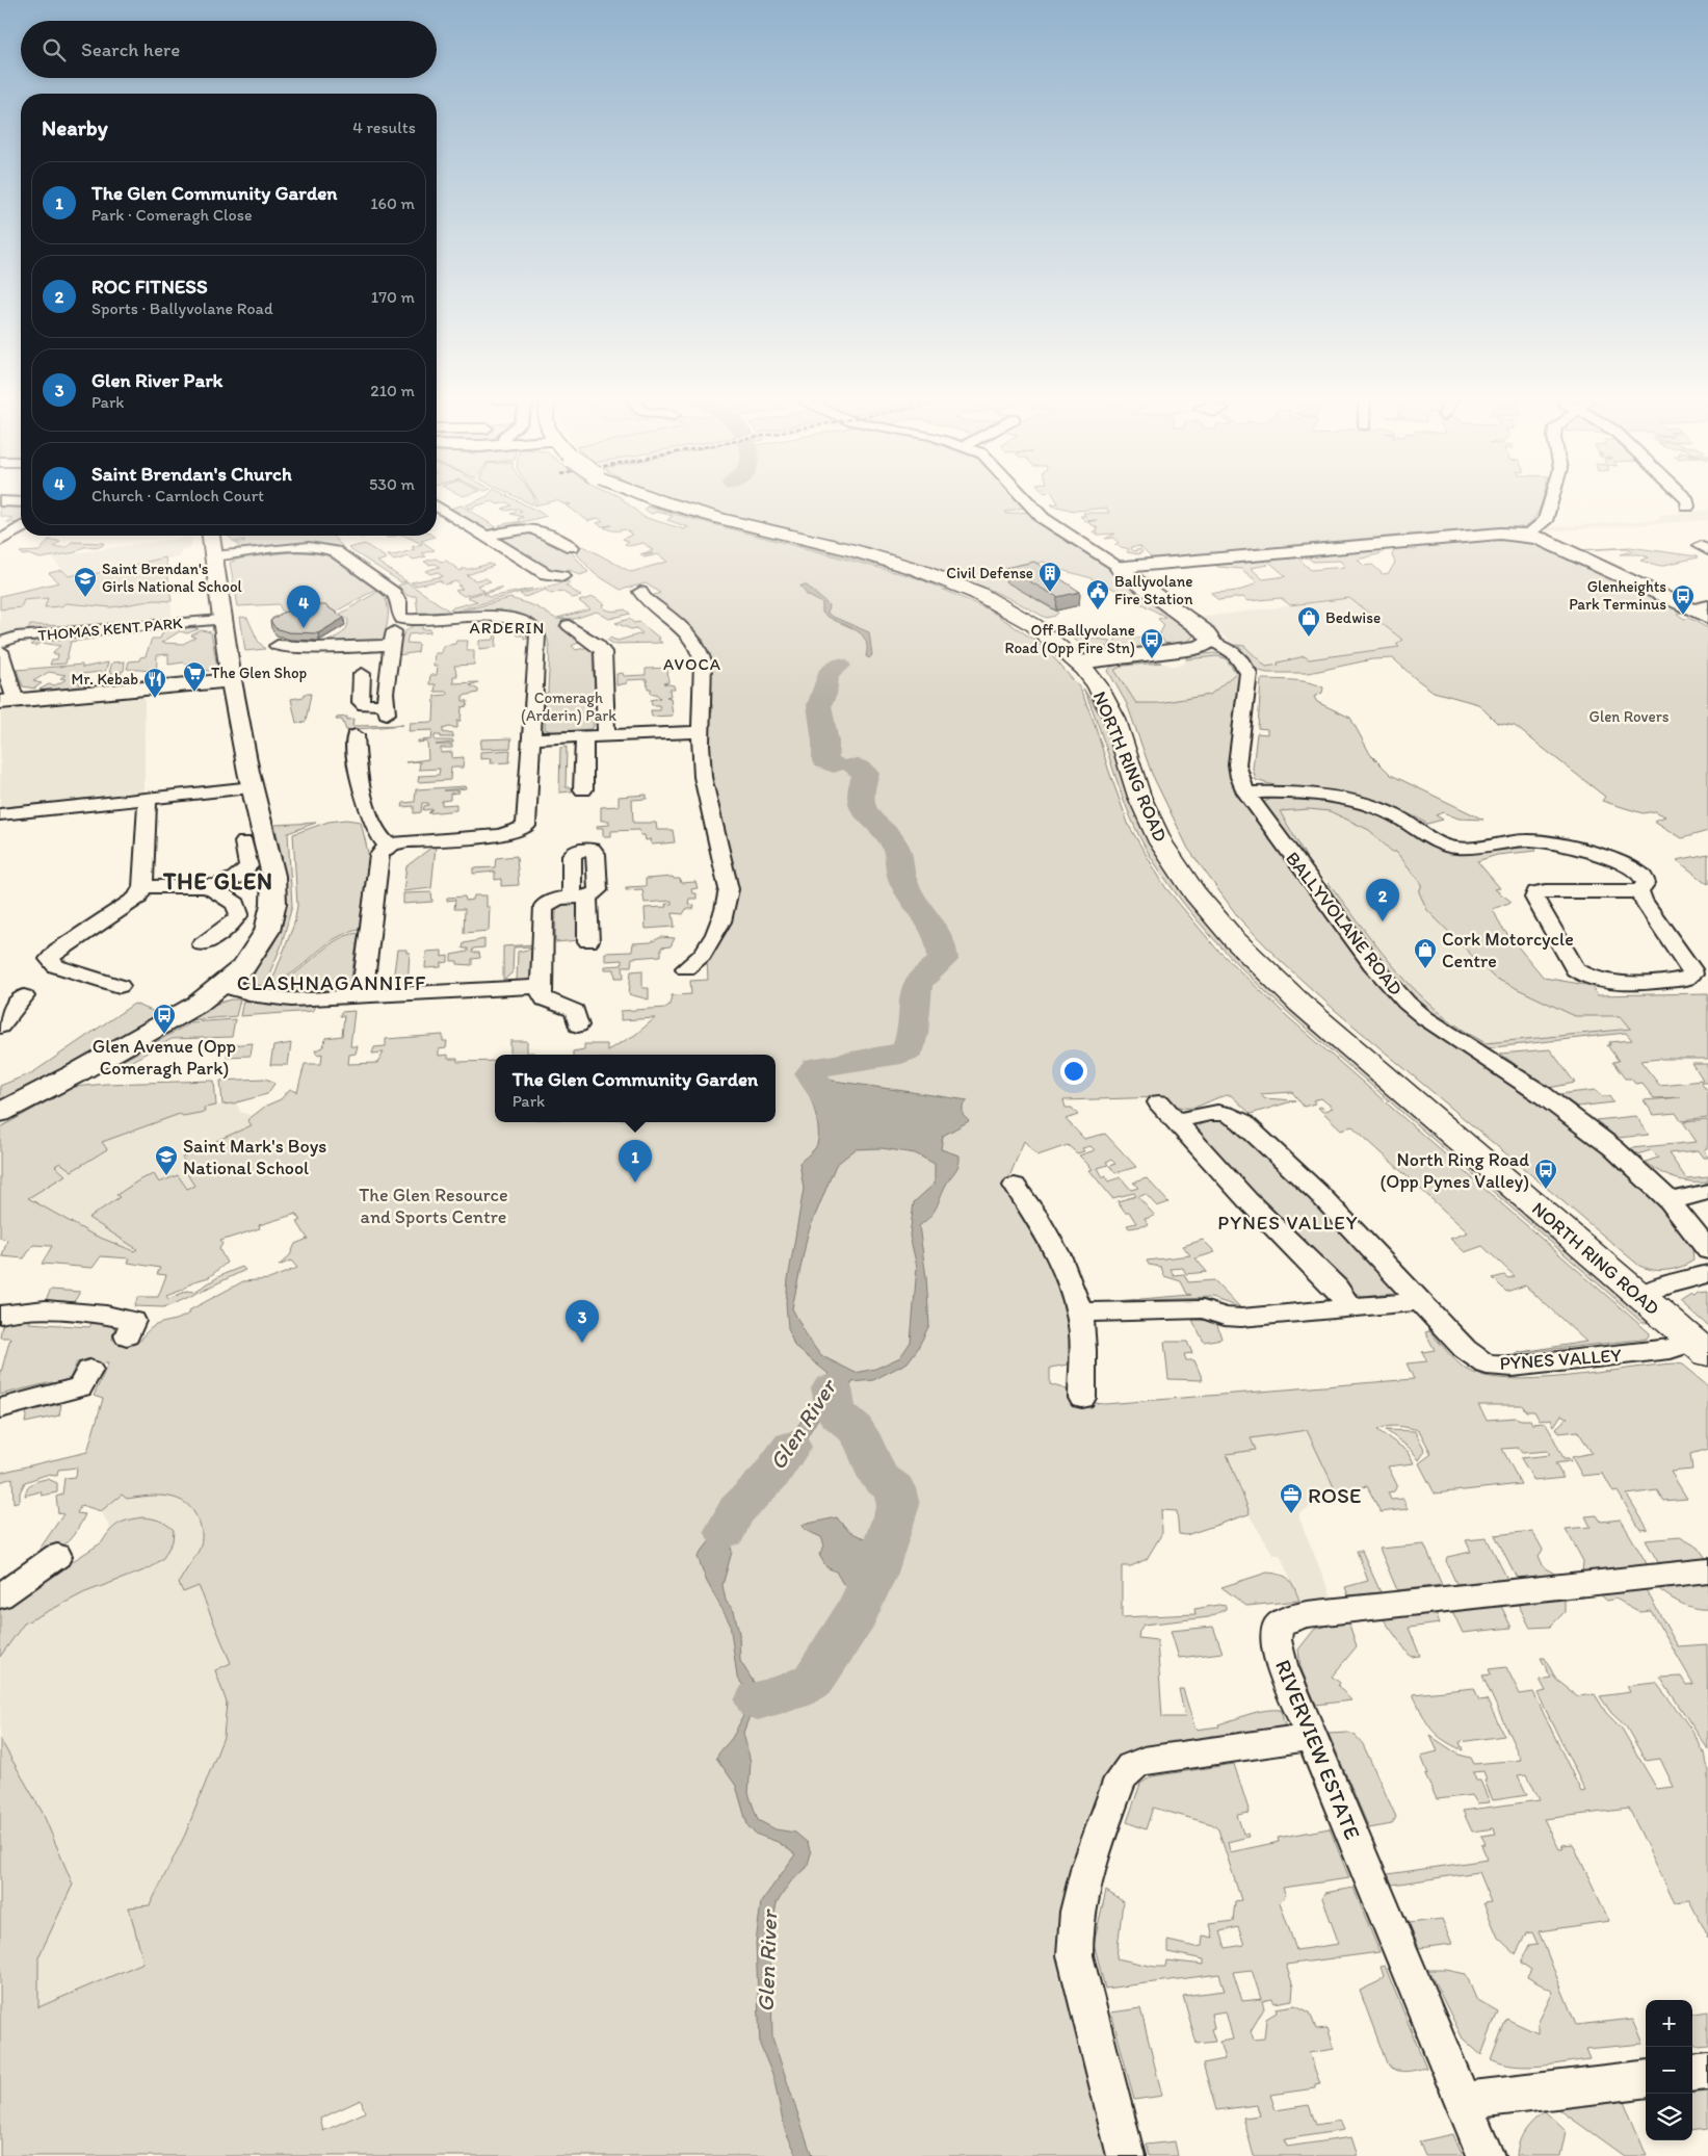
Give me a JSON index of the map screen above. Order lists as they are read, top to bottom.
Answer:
{
  "streets": {
    "main road": ["NORTH RING ROAD"],
    "street": [
      "THOMAS KENT PARK",
      "BALLYVOLANE ROAD",
      "PYNES VALLEY",
      "RIVERVIEW ESTATE"
    ]
  },
  "crossings": [
    ["NORTH RING ROAD", "PYNES VALLEY"]
  ],
  "districts": [
    "ARDERIN",
    "AVOCA",
    "THE GLEN",
    "CLASHNAGANNIFF",
    "PYNES VALLEY"
  ],
  "water": ["Glen River"],
  "parks": ["Comeragh (Arderin) Park", "Glen Rovers", "The Glen Resource and Sports Centre"],
  "places": {
    "building": ["Civil Defense"],
    "school or university": ["Saint Brendan's Girls National School", "Saint Mark's Boys National School"],
    "public building": ["Ballyvolane Fire Station"],
    "bus stop": [
      "Glenheights Park Terminus",
      "Off Ballyvolane Road (Opp Fire Stn)",
      "Glen Avenue (Opp Comeragh Park)",
      "North Ring Road (Opp Pynes Valley)"
    ],
    "shop": ["Bedwise", "Cork Motorcycle Centre"],
    "supermarket": ["The Glen Shop"],
    "restaurant": ["Mr. Kebab"],
    "office": ["ROSE"]
  },
  "page": {
    "search": "Search here",
    "heading": ["Nearby", "4 results"],
    "list": [
      {
        "mark": "1",
        "name": "The Glen Community Garden",
        "note": "Park · Comeragh Close",
        "value": "160 m"
      },
      {
        "mark": "2",
        "name": "ROC FITNESS",
        "note": "Sports · Ballyvolane Road",
        "value": "170 m"
      },
      {
        "mark": "3",
        "name": "Glen River Park",
        "note": "Park",
        "value": "210 m"
      },
      {
        "mark": "4",
        "name": "Saint Brendan's Church",
        "note": "Church · Carnloch Court",
        "value": "530 m"
      }
    ],
    "pins": [
      "4",
      "2",
      "1",
      "3"
    ],
    "popup": ["The Glen Community Garden", "Park"],
    "map_buttons": ["+", "−"]
  }
}
